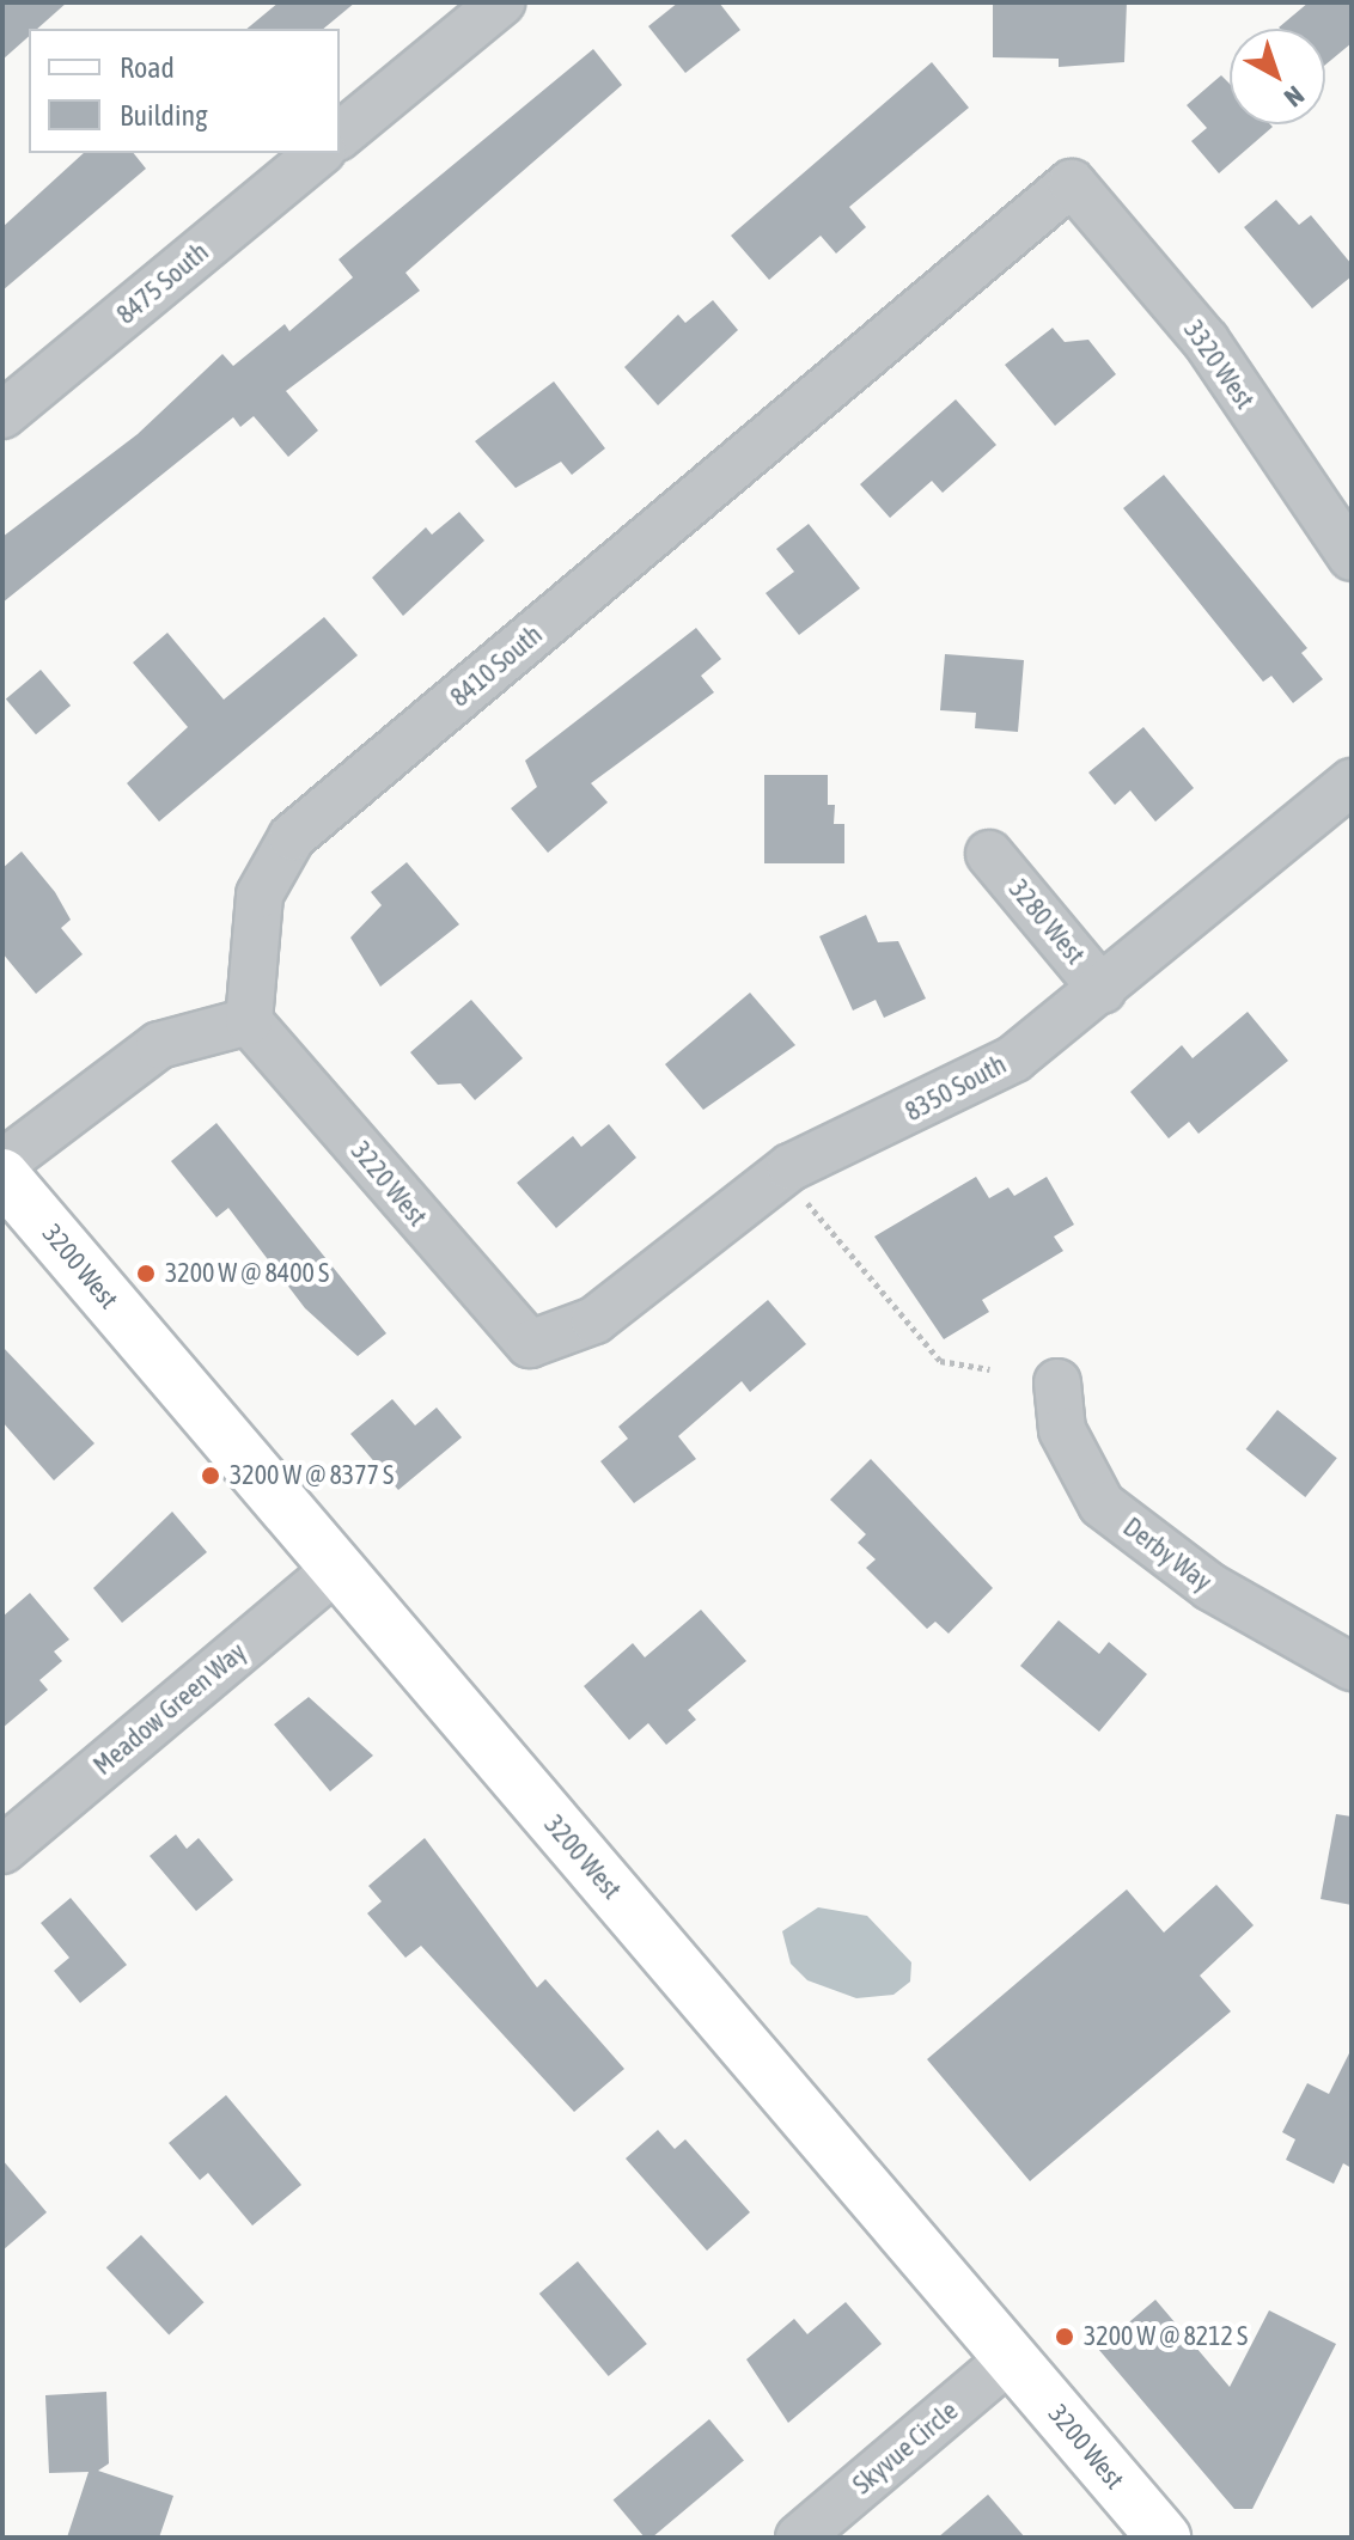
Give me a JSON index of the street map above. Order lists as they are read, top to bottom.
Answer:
{
  "streets": {
    "street": [
      "8475 South",
      "3320 West",
      "8410 South",
      "3280 West",
      "8350 South",
      "3220 West",
      "3200 West",
      "Derby Way",
      "Meadow Green Way",
      "Skyvue Circle"
    ]
  },
  "crossings": [
    ["3320 West", "8410 South"],
    ["8410 South", "3220 West"],
    ["3280 West", "8350 South"],
    ["8350 South", "3220 West"],
    ["3200 West", "Meadow Green Way"],
    ["3200 West", "Skyvue Circle"]
  ],
  "places": ["3200 W @ 8400 S", "3200 W @ 8377 S", "3200 W @ 8212 S"],
  "legend": ["Road", "Building"],
  "north": "bottom right"
}
